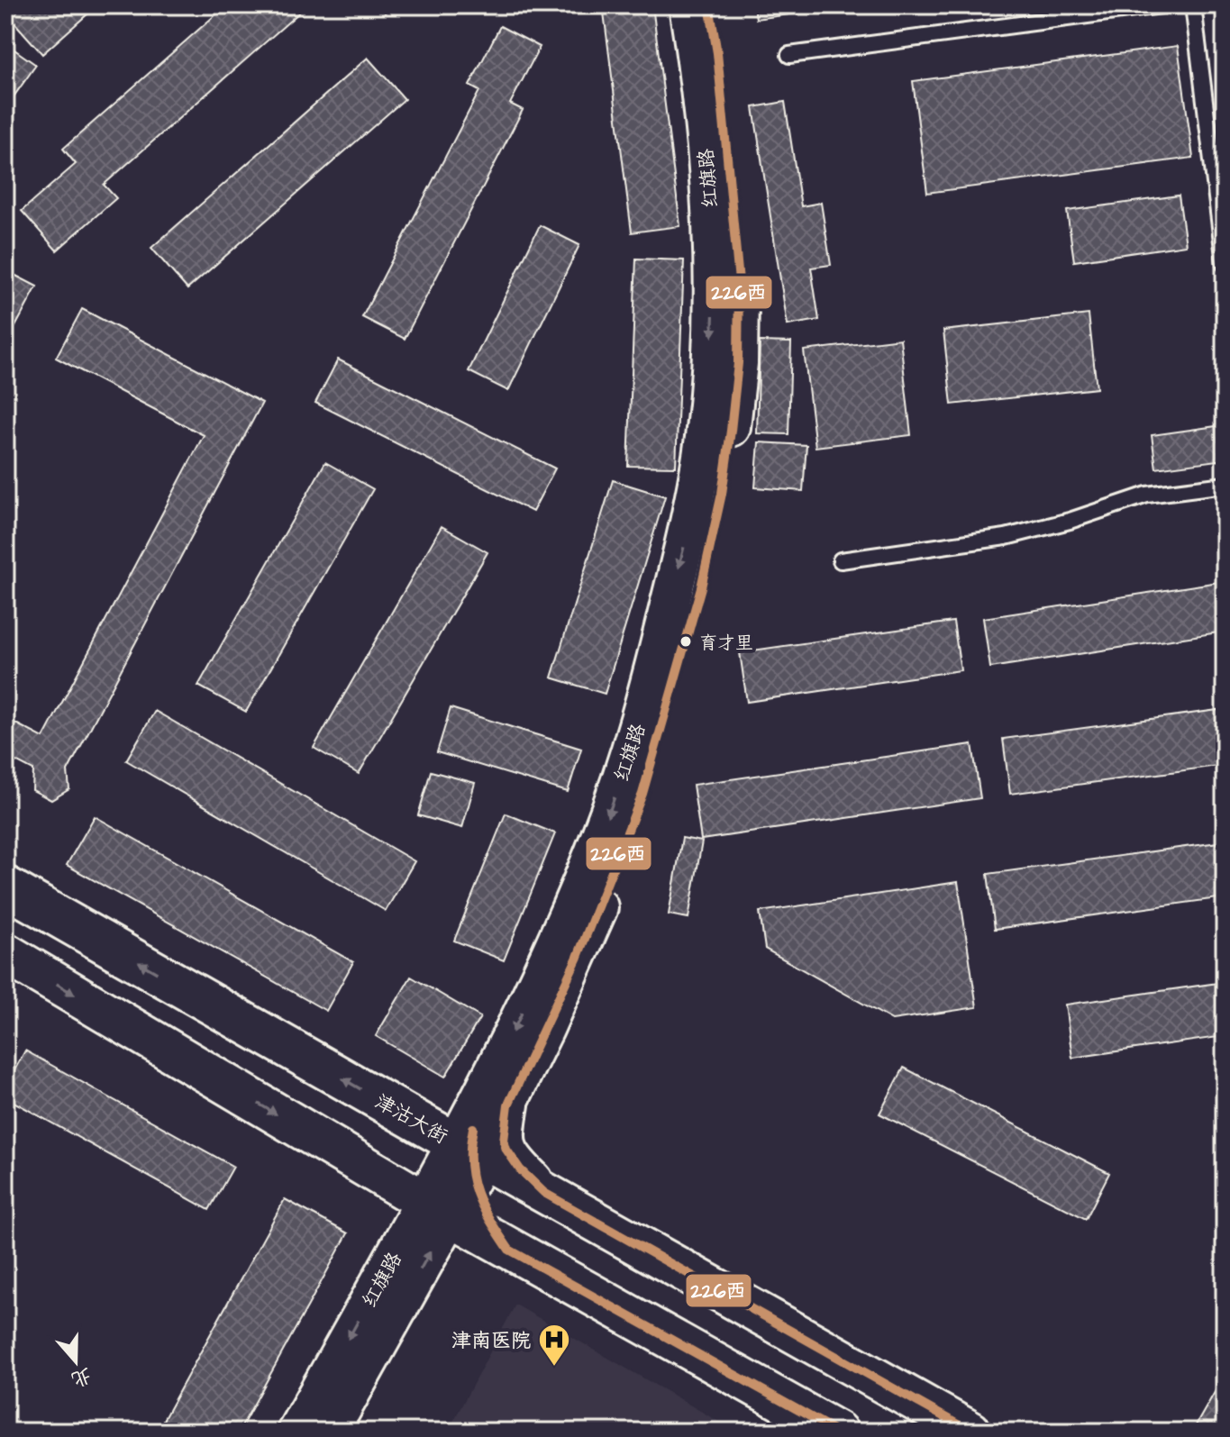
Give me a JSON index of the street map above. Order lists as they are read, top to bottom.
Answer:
{
  "streets": {
    "main road": ["红旗路", "津沽大街"]
  },
  "crossings": [
    ["红旗路", "津沽大街"]
  ],
  "places": {
    "other": ["育才里"],
    "hospital": ["津南医院"]
  },
  "lines": ["transit line 226西"],
  "north": "bottom"
}
